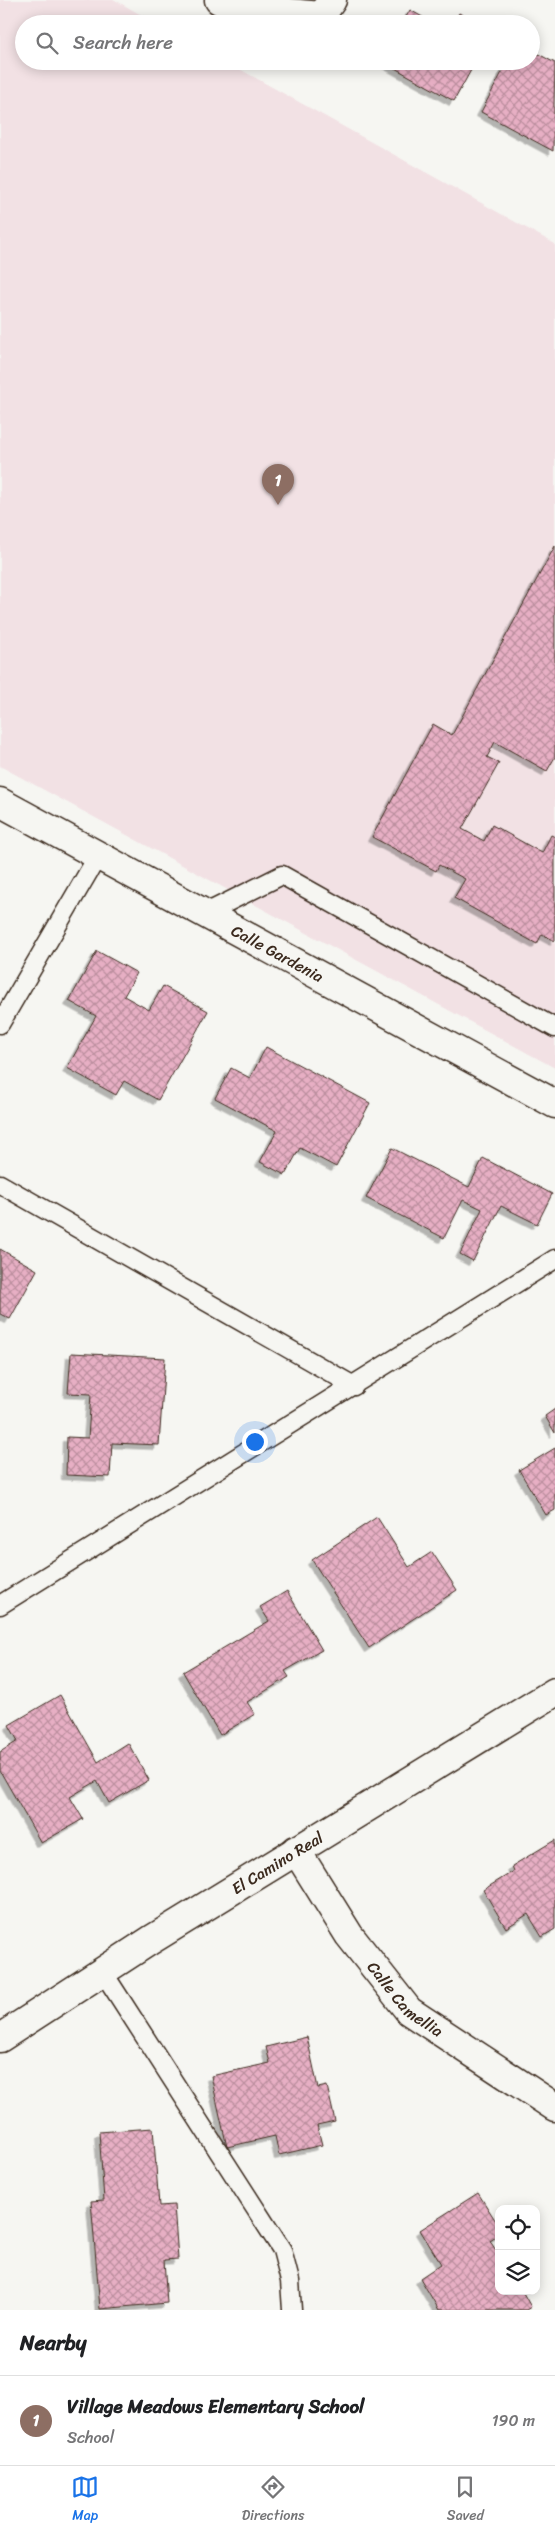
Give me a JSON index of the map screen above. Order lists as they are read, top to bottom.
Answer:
{
  "streets": {
    "street": ["Calle Gardenia", "El Camino Real", "Calle Camellia"]
  },
  "crossings": [
    ["El Camino Real", "Calle Camellia"]
  ],
  "page": {
    "search": "Search here",
    "pins": "1",
    "heading": "Nearby",
    "list": [
      {
        "mark": "1",
        "name": "Village Meadows Elementary School",
        "note": "School",
        "value": "190 m"
      }
    ],
    "nav": ["Map", "Directions", "Saved"]
  }
}
